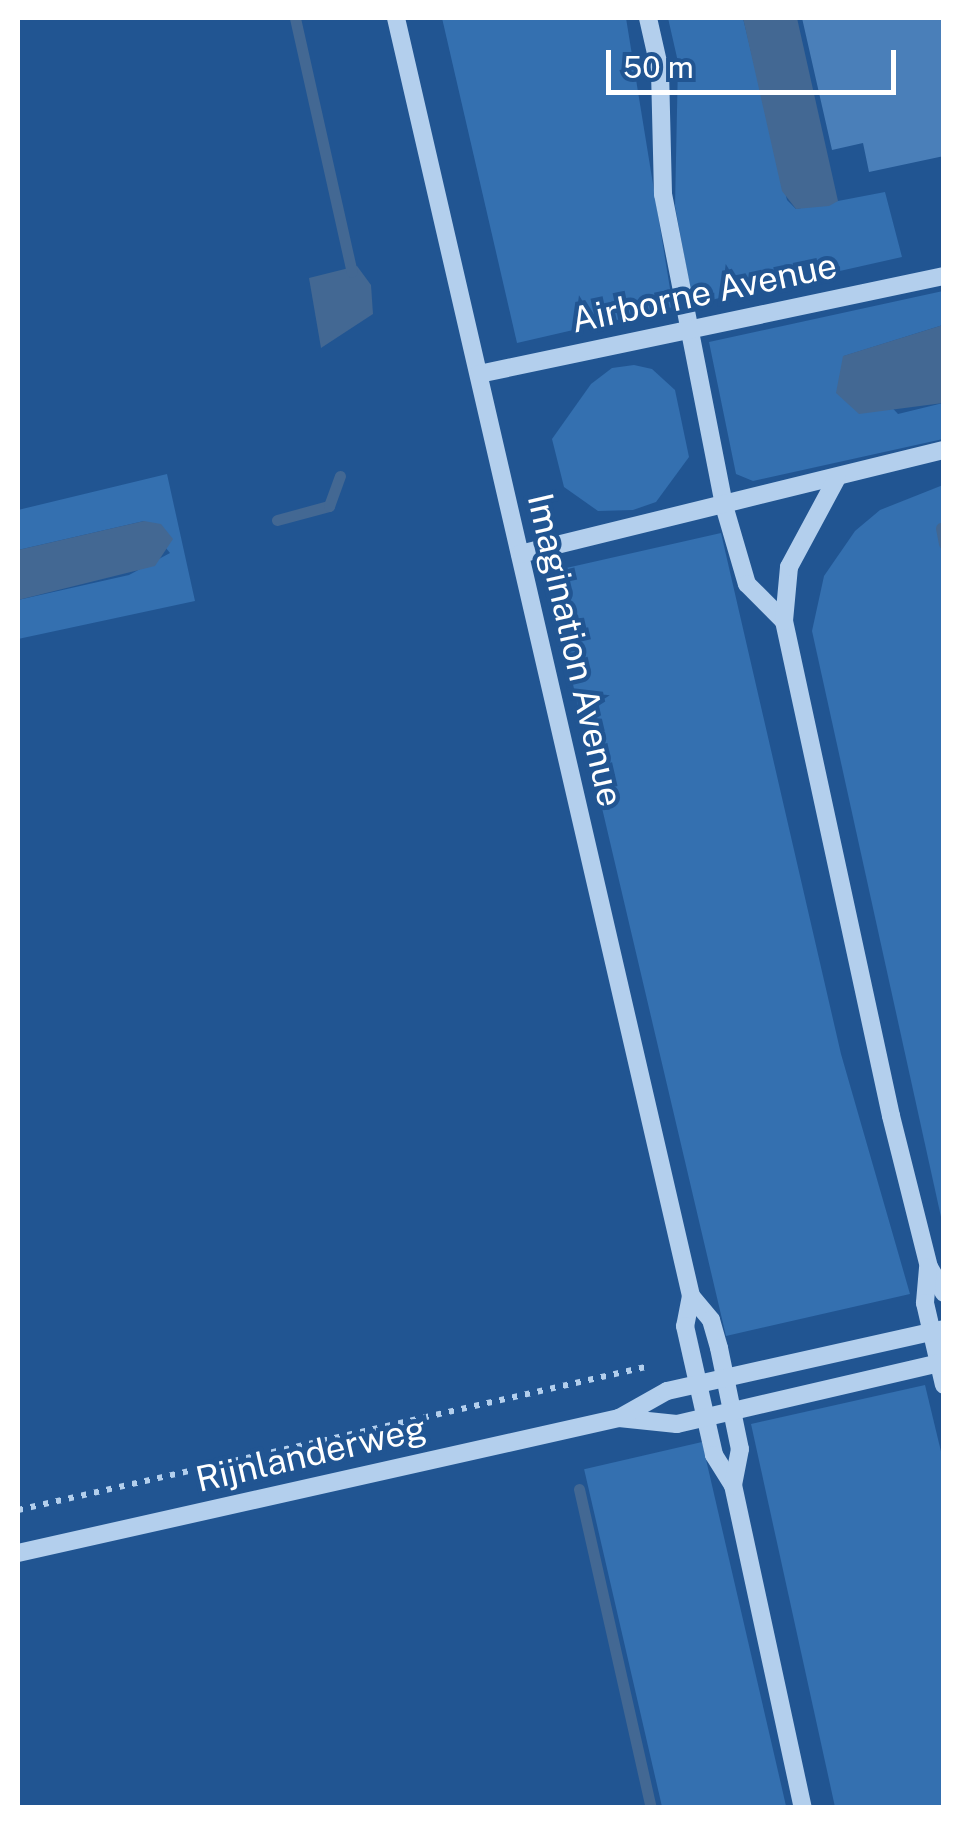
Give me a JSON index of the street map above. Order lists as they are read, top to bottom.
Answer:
{
  "streets": {
    "street": ["Airborne Avenue", "Imagination Avenue", "Rijnlanderweg"]
  },
  "crossings": [
    ["Airborne Avenue", "Imagination Avenue"],
    ["Imagination Avenue", "Rijnlanderweg"]
  ],
  "scale_bar": "50 m"
}
